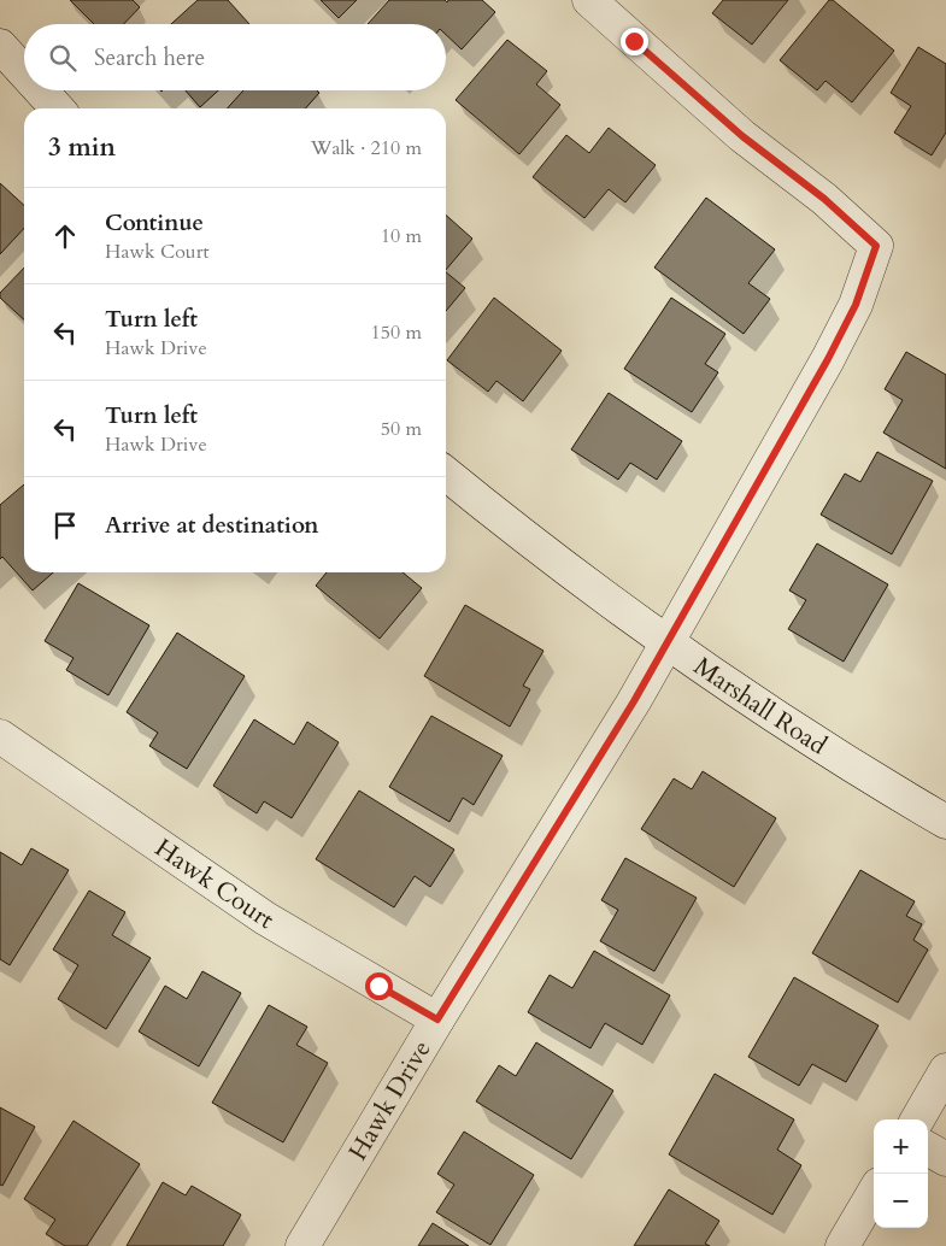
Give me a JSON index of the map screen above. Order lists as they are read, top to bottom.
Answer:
{
  "streets": {
    "street": ["Marshall Road", "Hawk Court", "Hawk Drive"]
  },
  "crossings": [
    ["Marshall Road", "Hawk Drive"],
    ["Hawk Court", "Hawk Drive"]
  ],
  "page": {
    "search": "Search here",
    "heading": ["3 min", "Walk · 210 m"],
    "list": [
      ["Continue", "Hawk Court", "10 m"],
      ["Turn left", "Hawk Drive", "150 m"],
      ["Turn left", "Hawk Drive", "50 m"],
      "Arrive at destination"
    ],
    "map_buttons": ["+", "−"]
  }
}
